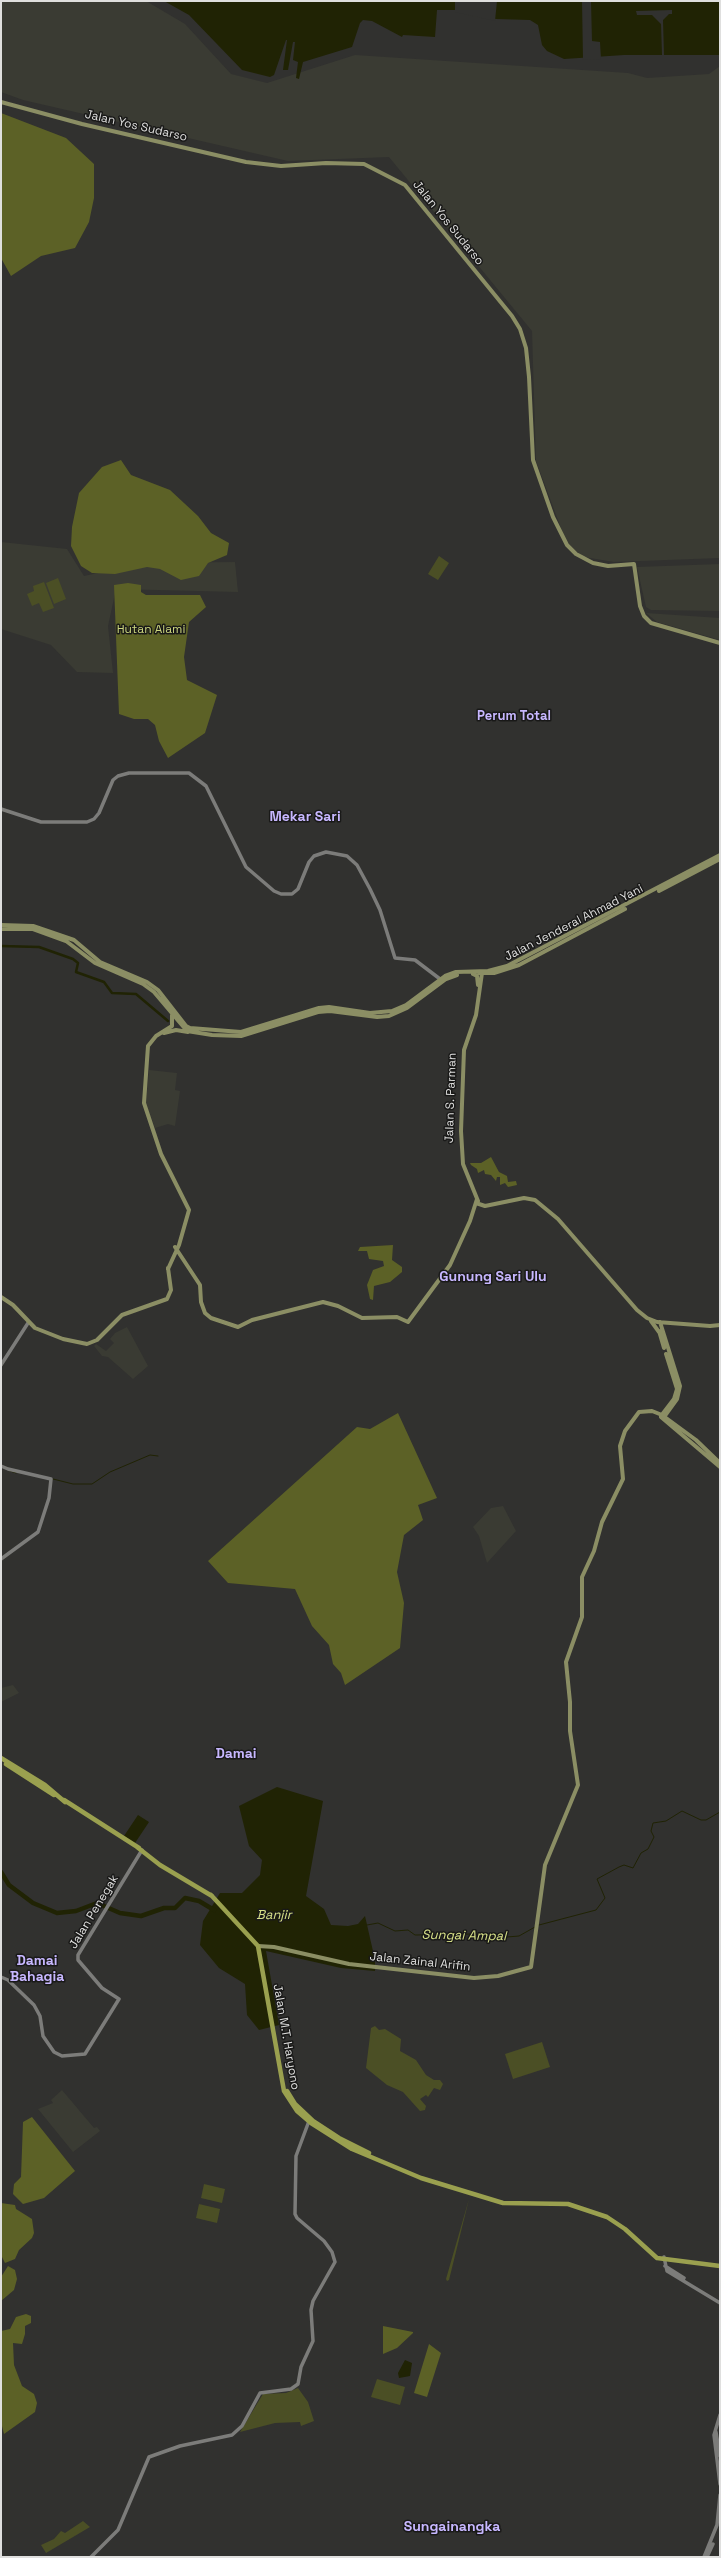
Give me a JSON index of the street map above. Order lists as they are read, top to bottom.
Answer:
{
  "streets": {
    "main road": [
      "Jalan Yos Sudarso",
      "Jalan Jenderal Ahmad Yani",
      "Jalan S. Parman",
      "Jalan Zainal Arifin",
      "Jalan M.T. Haryono"
    ],
    "street": ["Jalan Penegak"]
  },
  "crossings": [
    ["Jalan Jenderal Ahmad Yani", "Jalan S. Parman"],
    ["Jalan Zainal Arifin", "Jalan M.T. Haryono"]
  ],
  "districts": [
    "Perum Total",
    "Mekar Sari",
    "Gunung Sari Ulu",
    "Damai",
    "Damai Bahagia",
    "Sungainangka"
  ],
  "water": ["Banjir", "Sungai Ampal"],
  "parks": ["Hutan Alami"]
}
